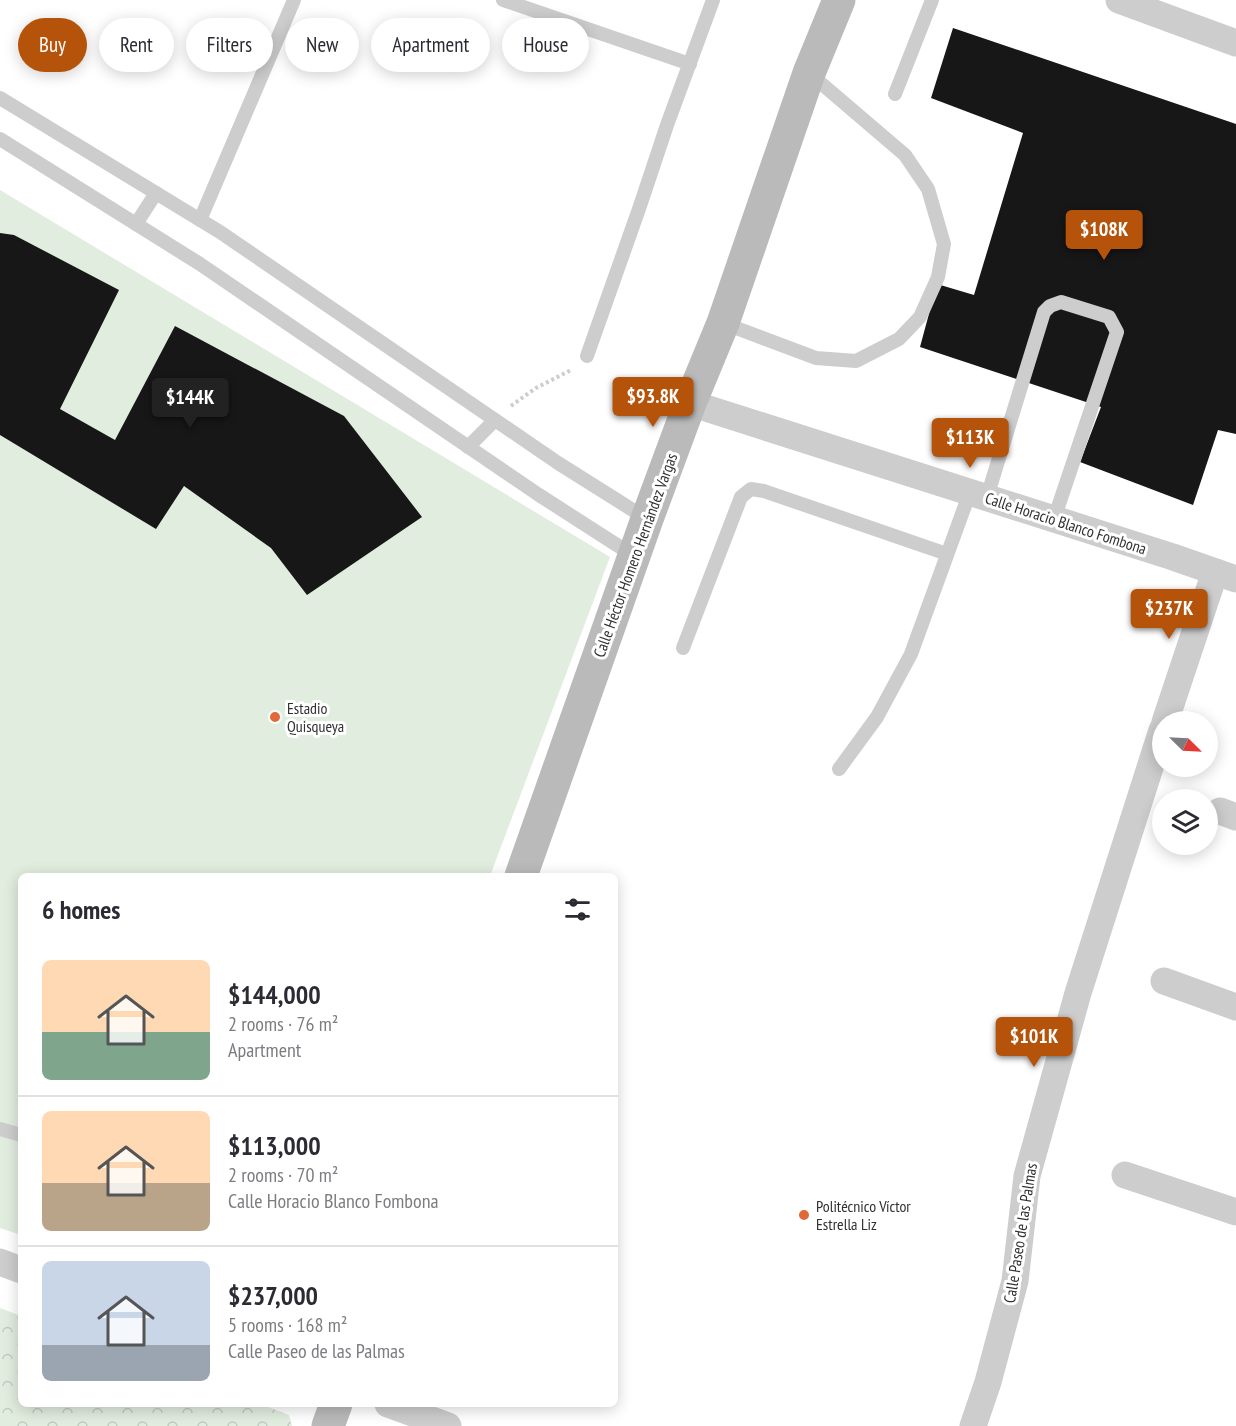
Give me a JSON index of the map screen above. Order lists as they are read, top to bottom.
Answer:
{
  "streets": {
    "street": ["Calle Horacio Blanco Fombona", "Calle Héctor Homero Hernández Vargas", "Calle Paseo de las Palmas"]
  },
  "crossings": [
    ["Calle Horacio Blanco Fombona", "Calle Héctor Homero Hernández Vargas"]
  ],
  "places": ["Estadio Quisqueya", "Politécnico Víctor Estrella Liz"],
  "north": "bottom right",
  "page": {
    "chip": [
      "Buy",
      "Rent",
      "Filters",
      "New",
      "Apartment",
      "House"
    ],
    "price": [
      "$108K",
      "$93.8K",
      "$144K",
      "$113K",
      "$237K",
      "$101K"
    ],
    "heading": "6 homes",
    "list": [
      {
        "name": "$144,000",
        "note": "2 rooms · 76 m² · Apartment"
      },
      {
        "name": "$113,000",
        "note": "2 rooms · 70 m² · Calle Horacio Blanco Fombona"
      },
      {
        "name": "$237,000",
        "note": "5 rooms · 168 m² · Calle Paseo de las Palmas"
      }
    ]
  }
}
